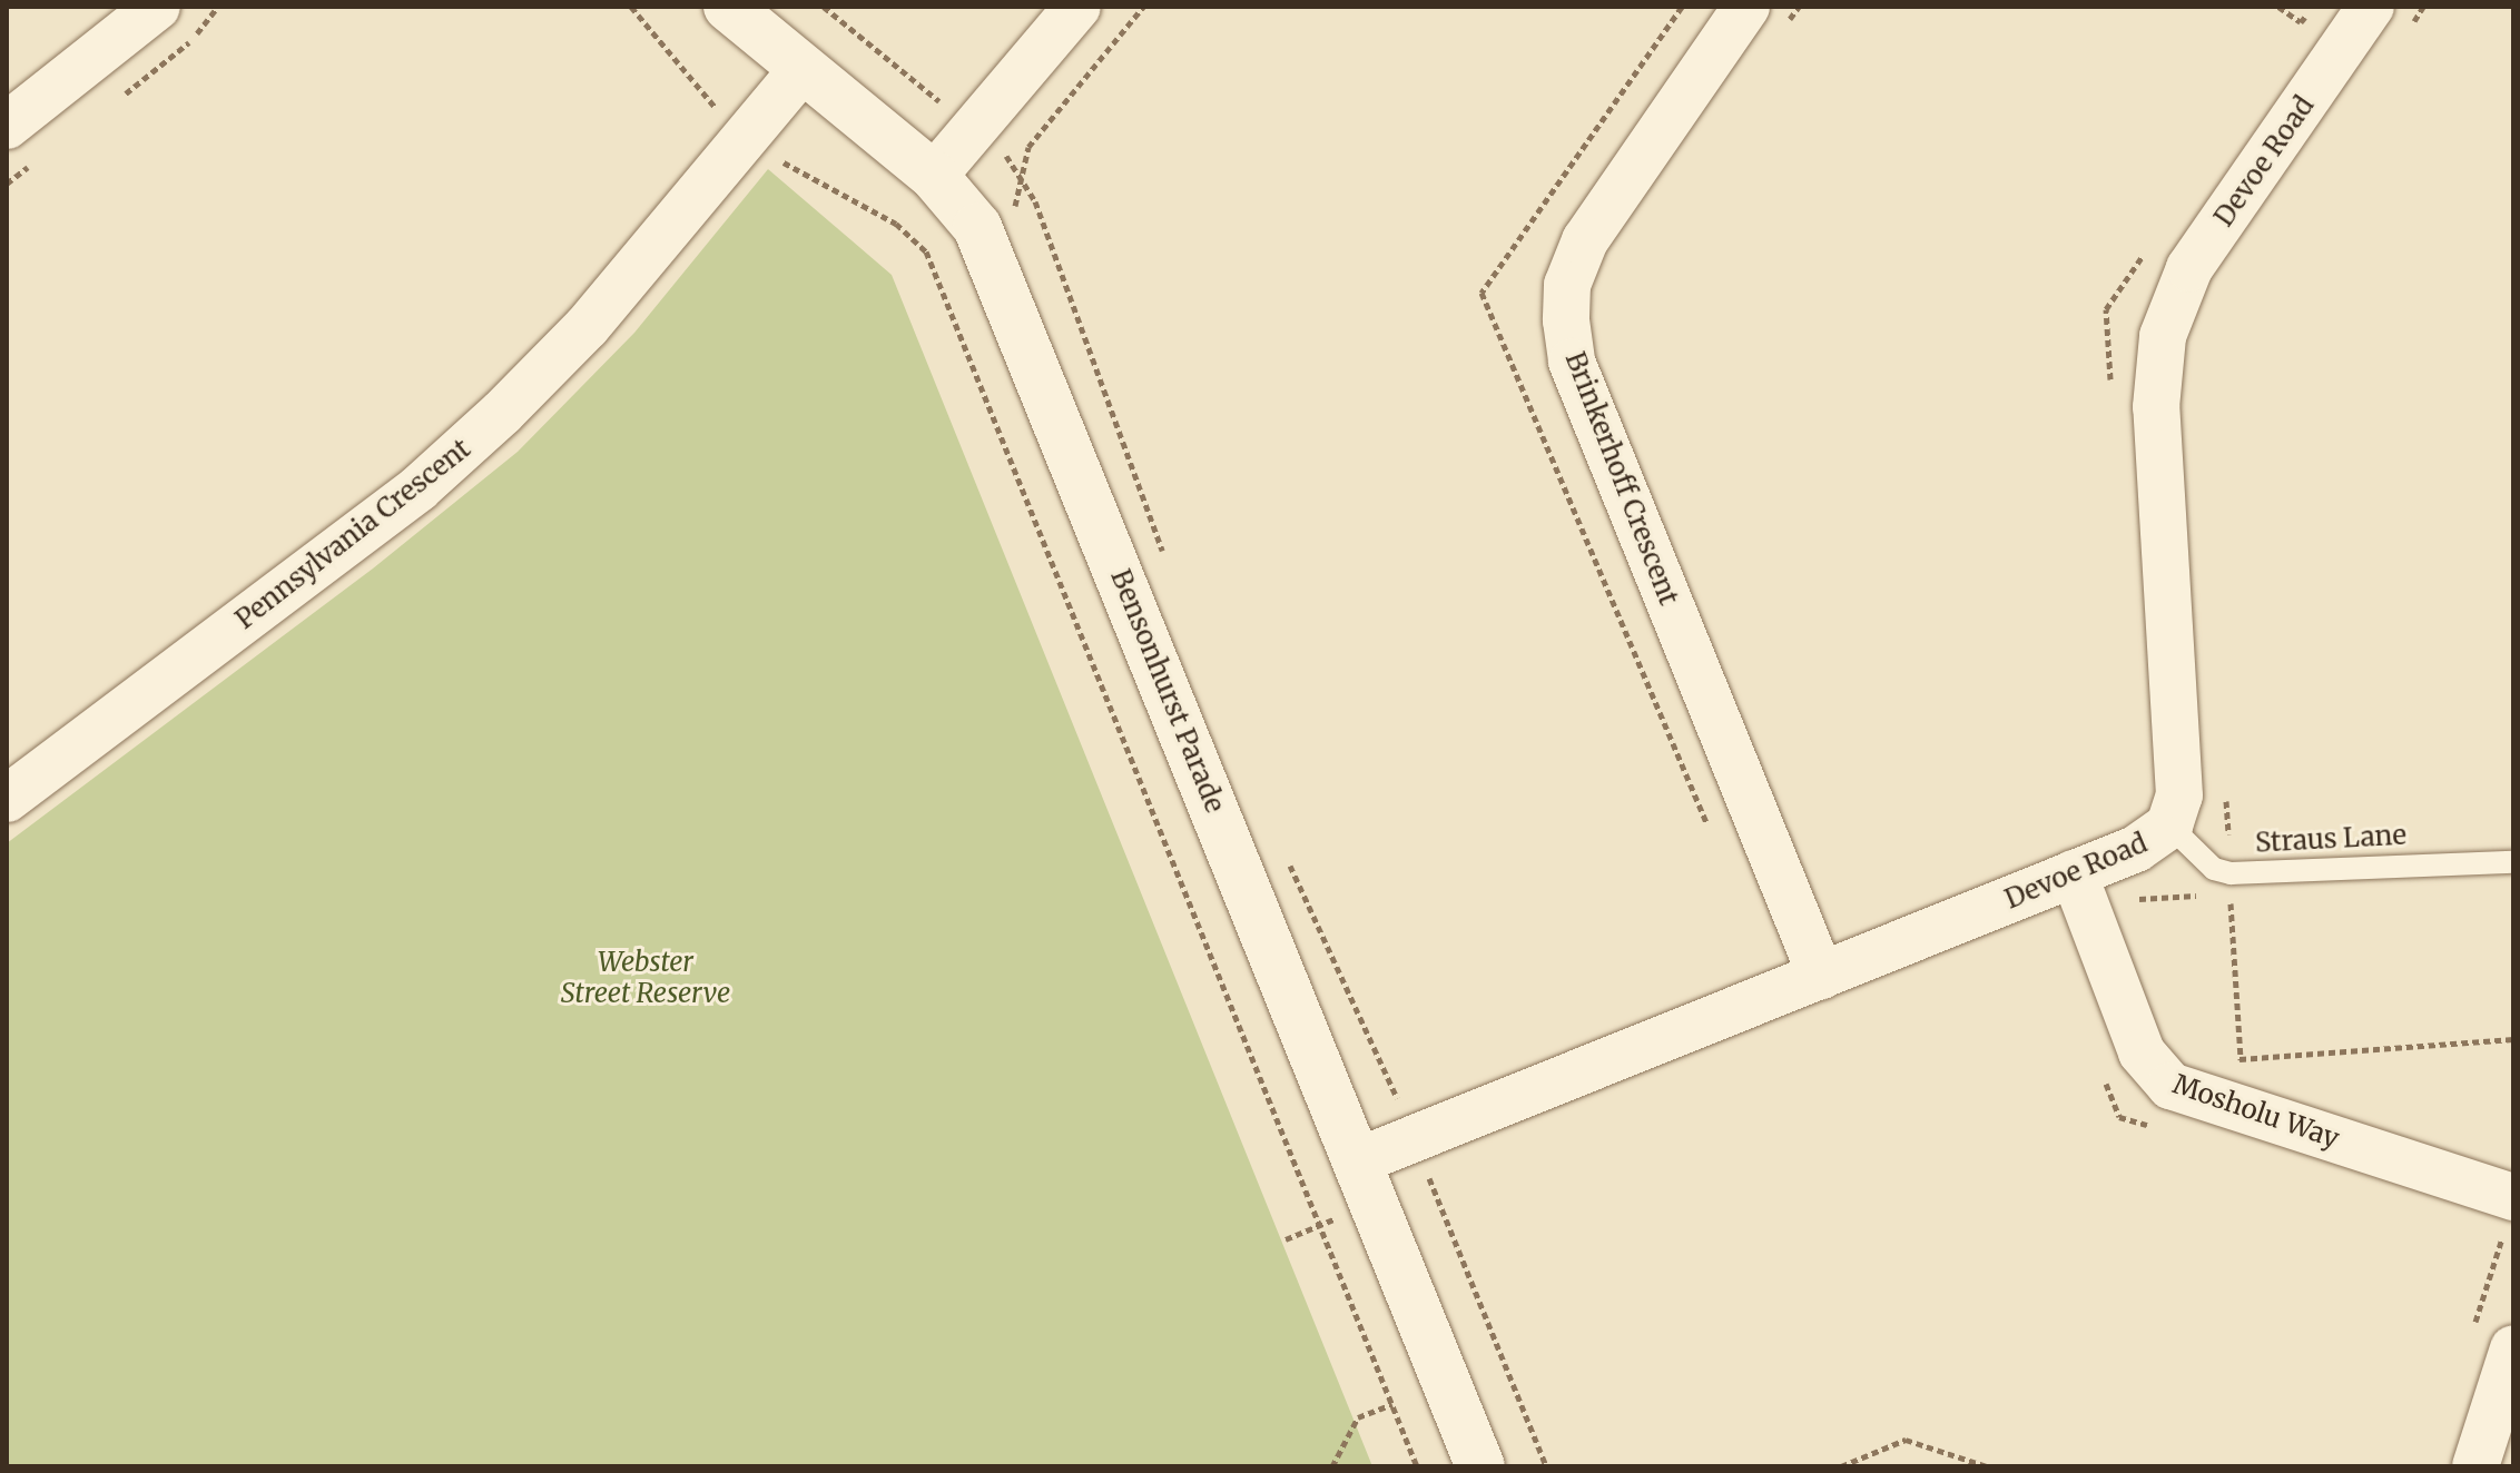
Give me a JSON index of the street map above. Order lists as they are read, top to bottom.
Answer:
{
  "streets": {
    "street": [
      "Devoe Road",
      "Brinkerhoff Crescent",
      "Pennsylvania Crescent",
      "Bensonhurst Parade",
      "Mosholu Way"
    ],
    "lane": ["Straus Lane"]
  },
  "crossings": [
    ["Devoe Road", "Brinkerhoff Crescent"],
    ["Devoe Road", "Bensonhurst Parade"],
    ["Devoe Road", "Straus Lane"],
    ["Devoe Road", "Mosholu Way"],
    ["Pennsylvania Crescent", "Bensonhurst Parade"]
  ],
  "parks": ["Webster Street Reserve"]
}
